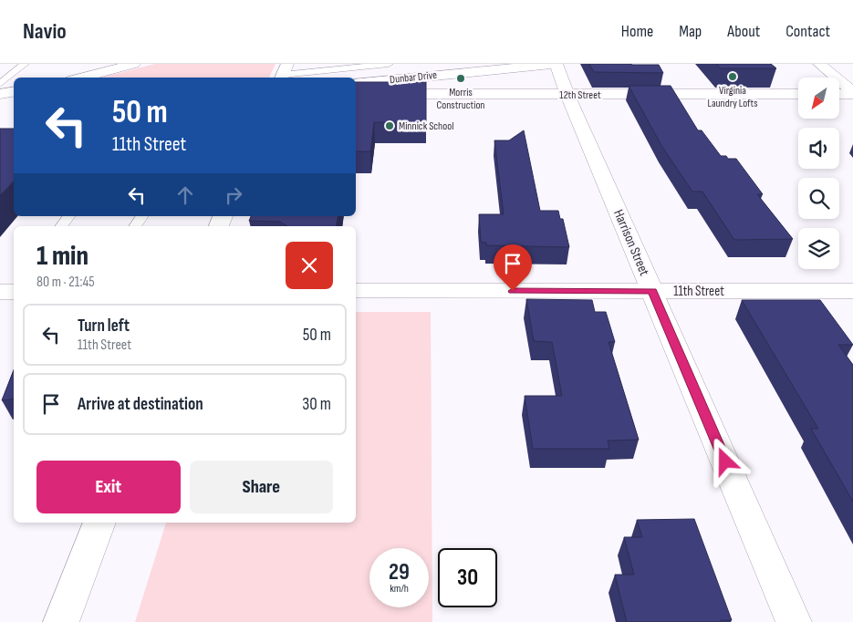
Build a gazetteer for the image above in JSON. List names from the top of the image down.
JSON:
{
  "streets": {
    "street": [
      "Dunbar Drive",
      "12th Street",
      "Harrison Street",
      "11th Street"
    ]
  },
  "crossings": [
    ["Dunbar Drive", "Harrison Street"],
    ["12th Street", "Harrison Street"],
    ["Harrison Street", "11th Street"]
  ],
  "places": ["Virginia Laundry Lofts", "Morris Construction", "Minnick School"],
  "north": "bottom left",
  "page": {
    "header": "Navio",
    "nav": [
      "Home",
      "Map",
      "About",
      "Contact"
    ],
    "turn": ["50 m", "11th Street"],
    "heading": ["1 min", "80 m · 21:45"],
    "list": [
      {
        "name": "Turn left",
        "note": "11th Street",
        "value": "50 m"
      },
      {
        "name": "Arrive at destination",
        "value": "30 m"
      }
    ],
    "buttons": ["Exit", "Share"],
    "speed": "29 km/h",
    "limit": "30"
  }
}
